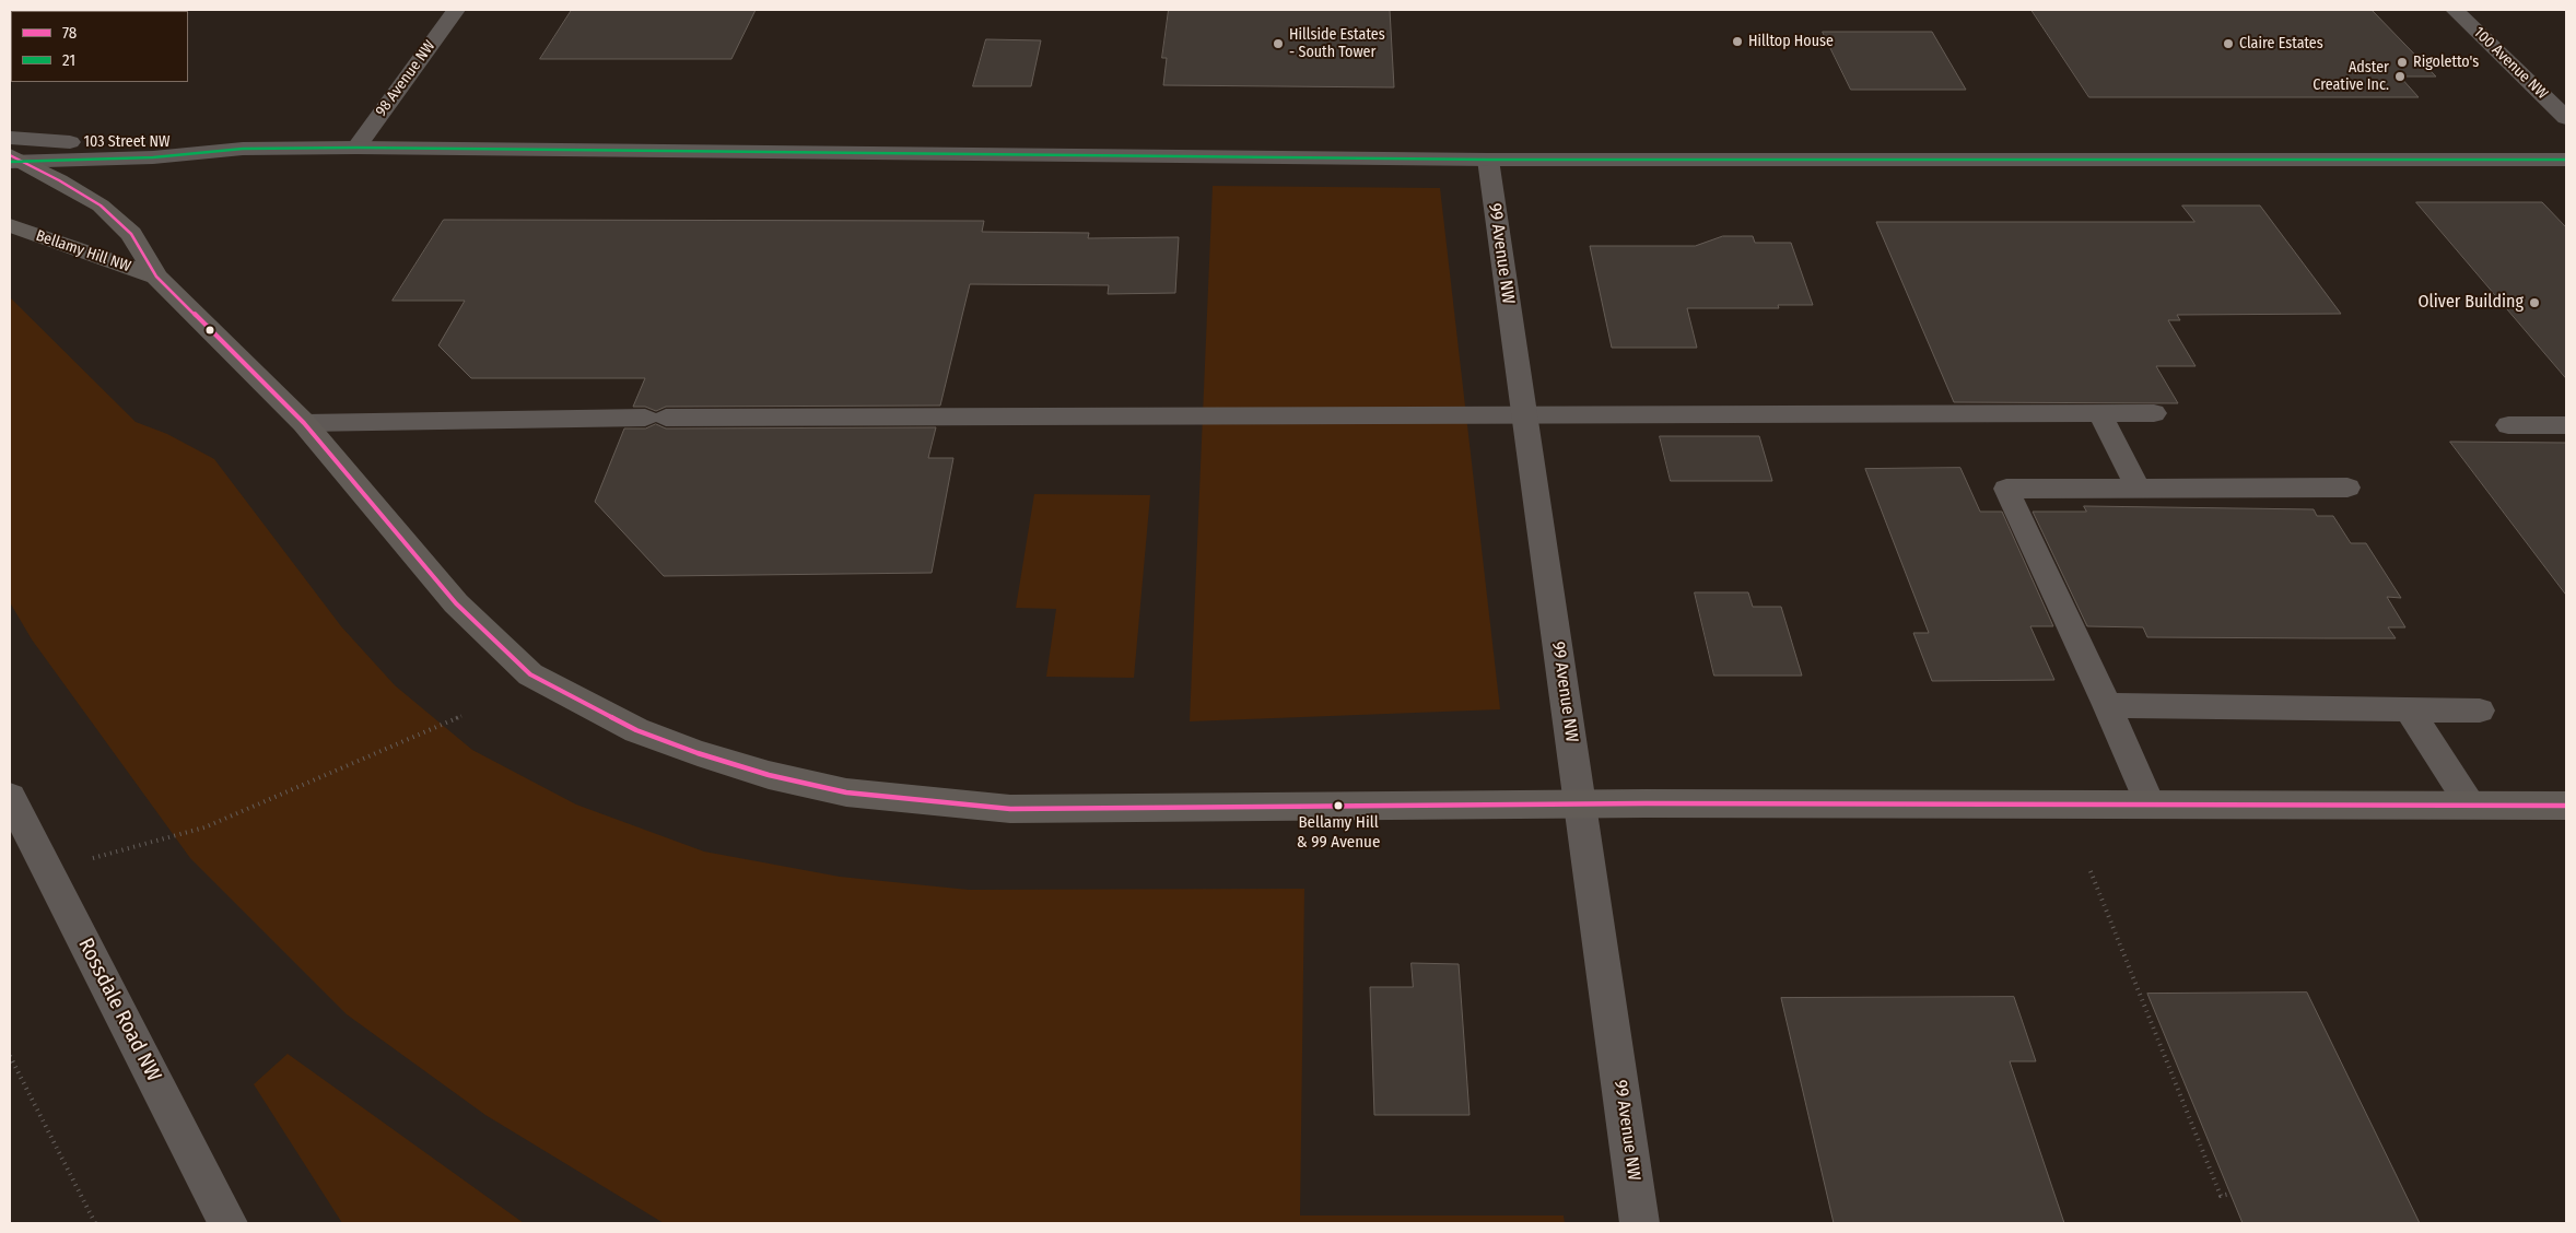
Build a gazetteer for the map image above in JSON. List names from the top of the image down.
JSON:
{
  "streets": {
    "main road": ["Bellamy Hill NW"],
    "street": [
      "100 Avenue NW",
      "98 Avenue NW",
      "103 Street NW",
      "99 Avenue NW",
      "Rossdale Road NW"
    ]
  },
  "crossings": [
    ["98 Avenue NW", "103 Street NW"],
    ["103 Street NW", "Bellamy Hill NW"],
    ["103 Street NW", "99 Avenue NW"],
    ["Bellamy Hill NW", "99 Avenue NW"]
  ],
  "places": [
    "Hilltop House",
    "Hillside Estates - South Tower",
    "Claire Estates",
    "Rigoletto's",
    "Adster Creative Inc.",
    "Oliver Building",
    "Bellamy Hill & 99 Avenue"
  ],
  "lines": ["transit line 21", "transit line 78"],
  "legend": ["78", "21"]
}
